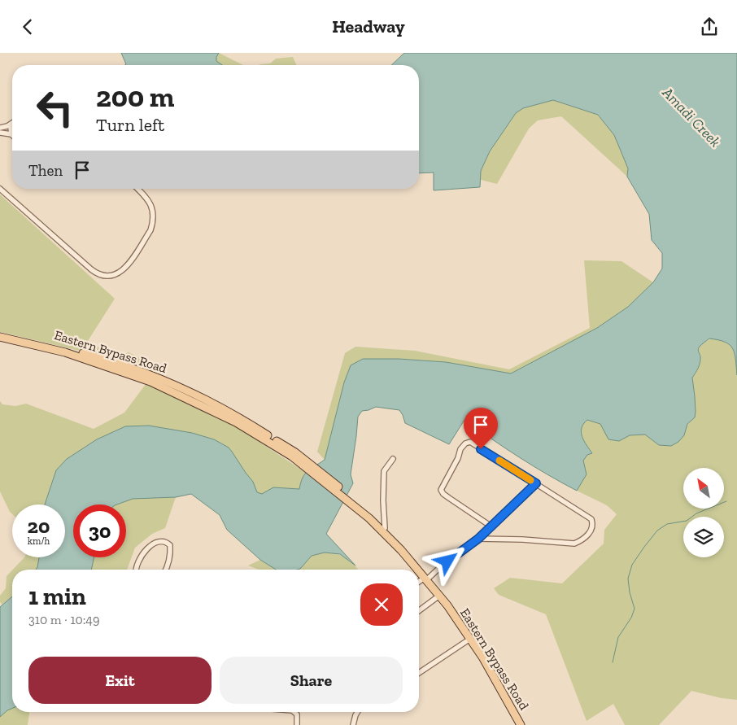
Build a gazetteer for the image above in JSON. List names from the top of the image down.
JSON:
{
  "streets": {
    "main road": ["Eastern Bypass Road"]
  },
  "water": ["Amadi Creek"],
  "north": "top left",
  "page": {
    "header": "Headway",
    "turn": ["200 m", "Turn left"],
    "then": "Then",
    "speed": "20 km/h",
    "limit": "30",
    "heading": ["1 min", "310 m · 10:49"],
    "buttons": ["Exit", "Share"]
  }
}
